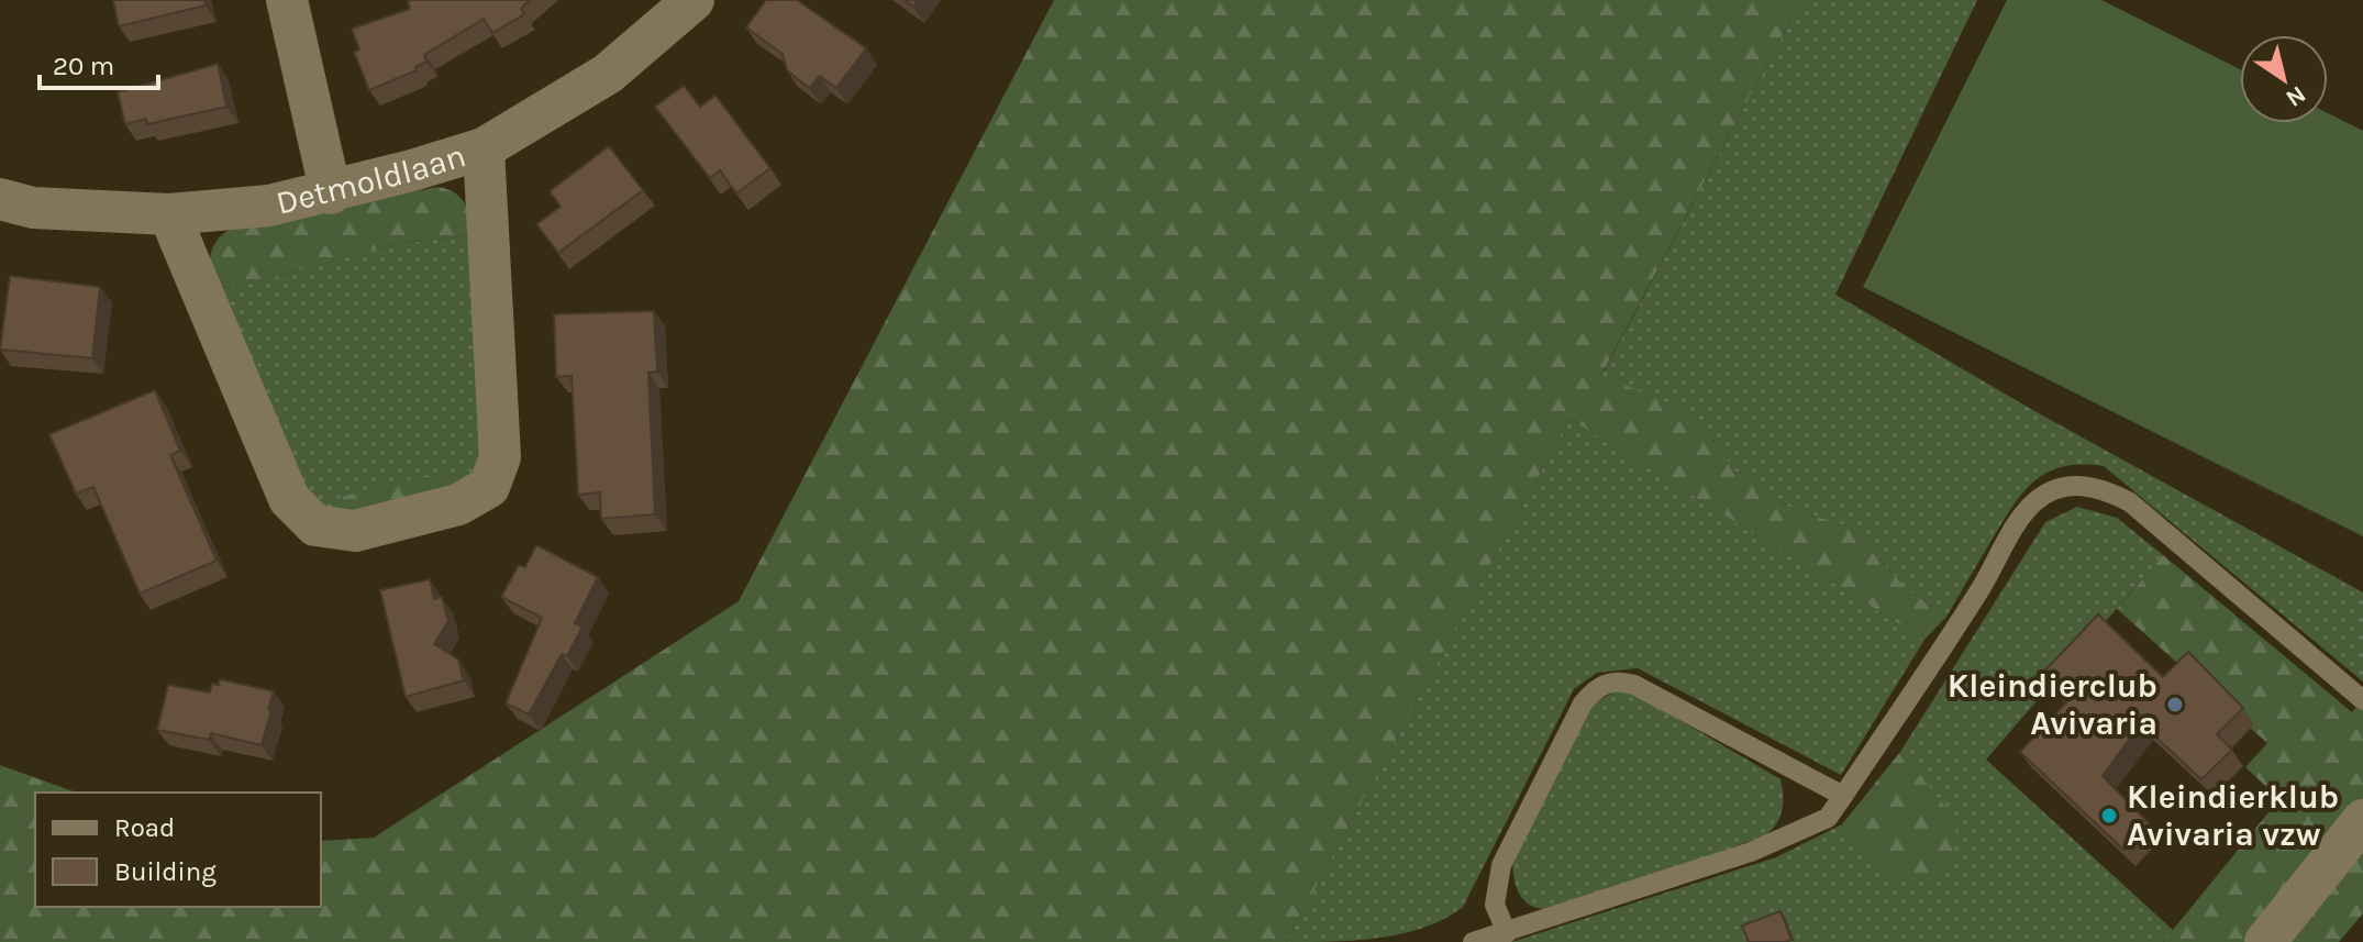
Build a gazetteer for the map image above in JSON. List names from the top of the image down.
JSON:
{
  "streets": {
    "street": ["Detmoldlaan"]
  },
  "places": ["Kleindierclub Avivaria", "Kleindierklub Avivaria vzw"],
  "legend": ["Road", "Building"],
  "scale_bar": "20 m",
  "north": "bottom right"
}
